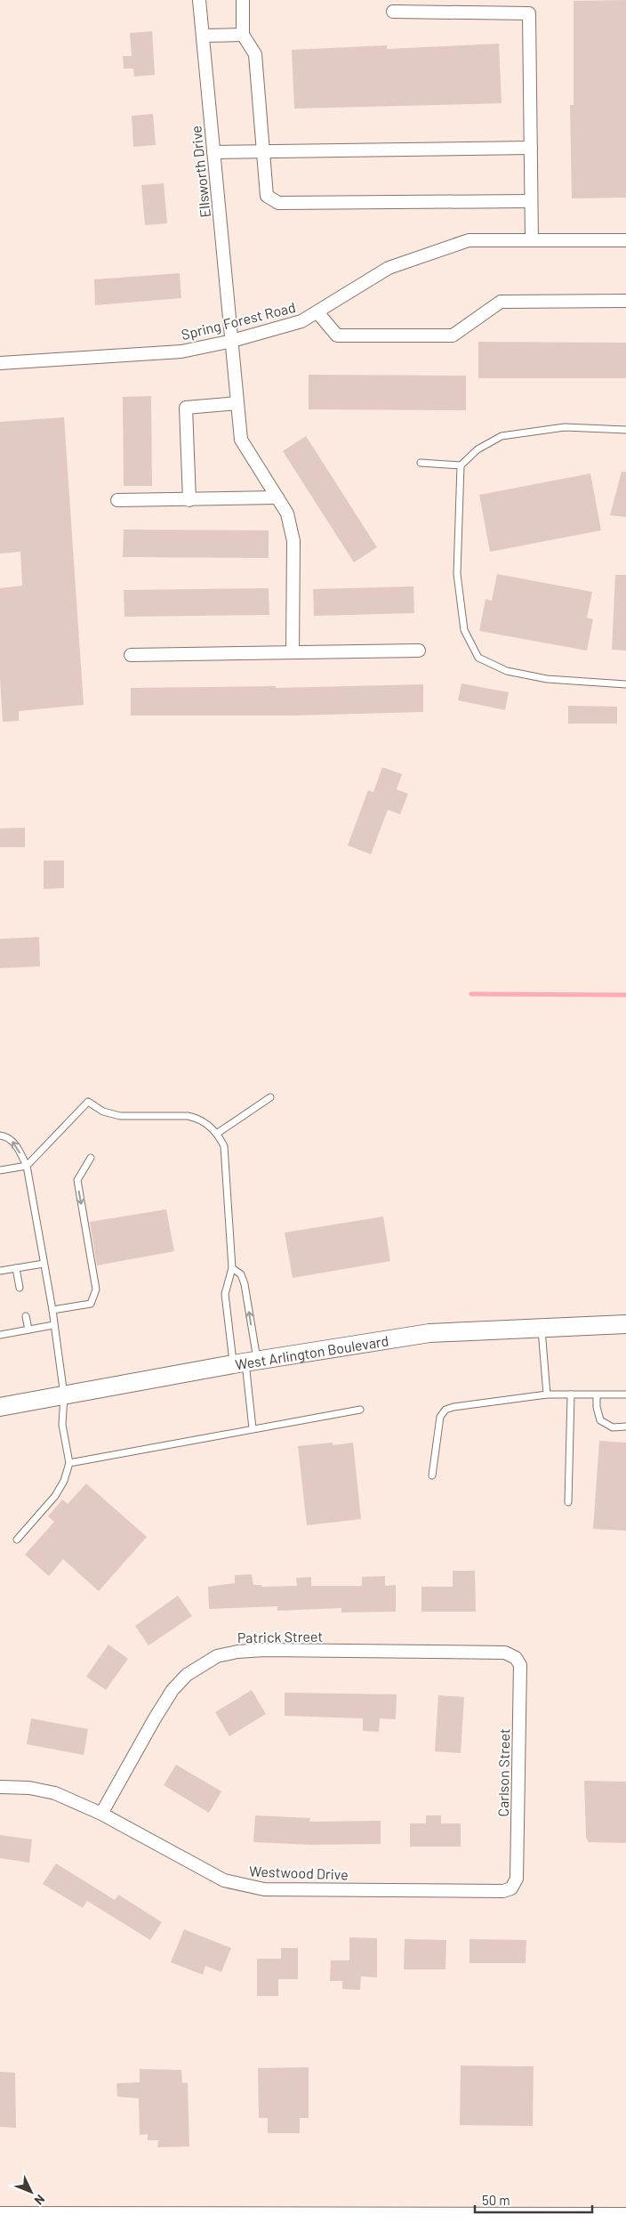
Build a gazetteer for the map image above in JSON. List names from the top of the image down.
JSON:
{
  "streets": {
    "main road": ["West Arlington Boulevard"],
    "street": [
      "Ellsworth Drive",
      "Spring Forest Road",
      "Patrick Street",
      "Carlson Street",
      "Westwood Drive"
    ]
  },
  "crossings": [
    ["Ellsworth Drive", "Spring Forest Road"],
    ["Patrick Street", "Carlson Street"],
    ["Patrick Street", "Westwood Drive"],
    ["Carlson Street", "Westwood Drive"]
  ],
  "scale_bar": "50 m",
  "north": "bottom right"
}
